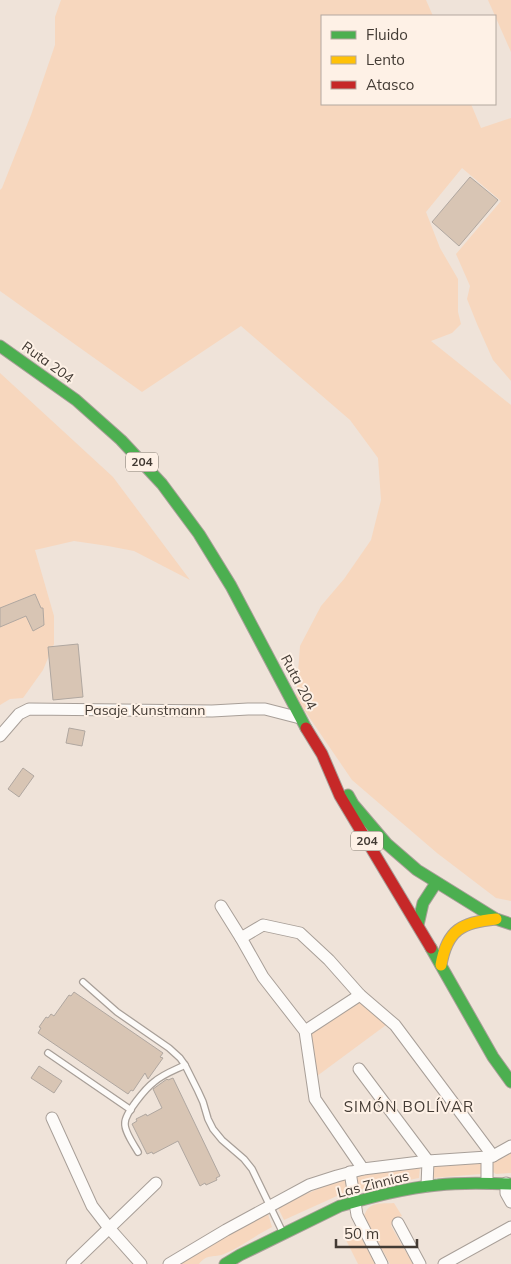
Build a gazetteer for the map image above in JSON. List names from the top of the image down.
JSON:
{
  "streets": {
    "main road": ["Ruta 204", "204", "Las Zinnias"],
    "street": ["Pasaje Kunstmann"]
  },
  "crossings": [
    ["Ruta 204", "Pasaje Kunstmann"]
  ],
  "districts": ["SIMÓN BOLÍVAR"],
  "legend": ["Fluido", "Lento", "Atasco"],
  "scale_bar": "50 m"
}
